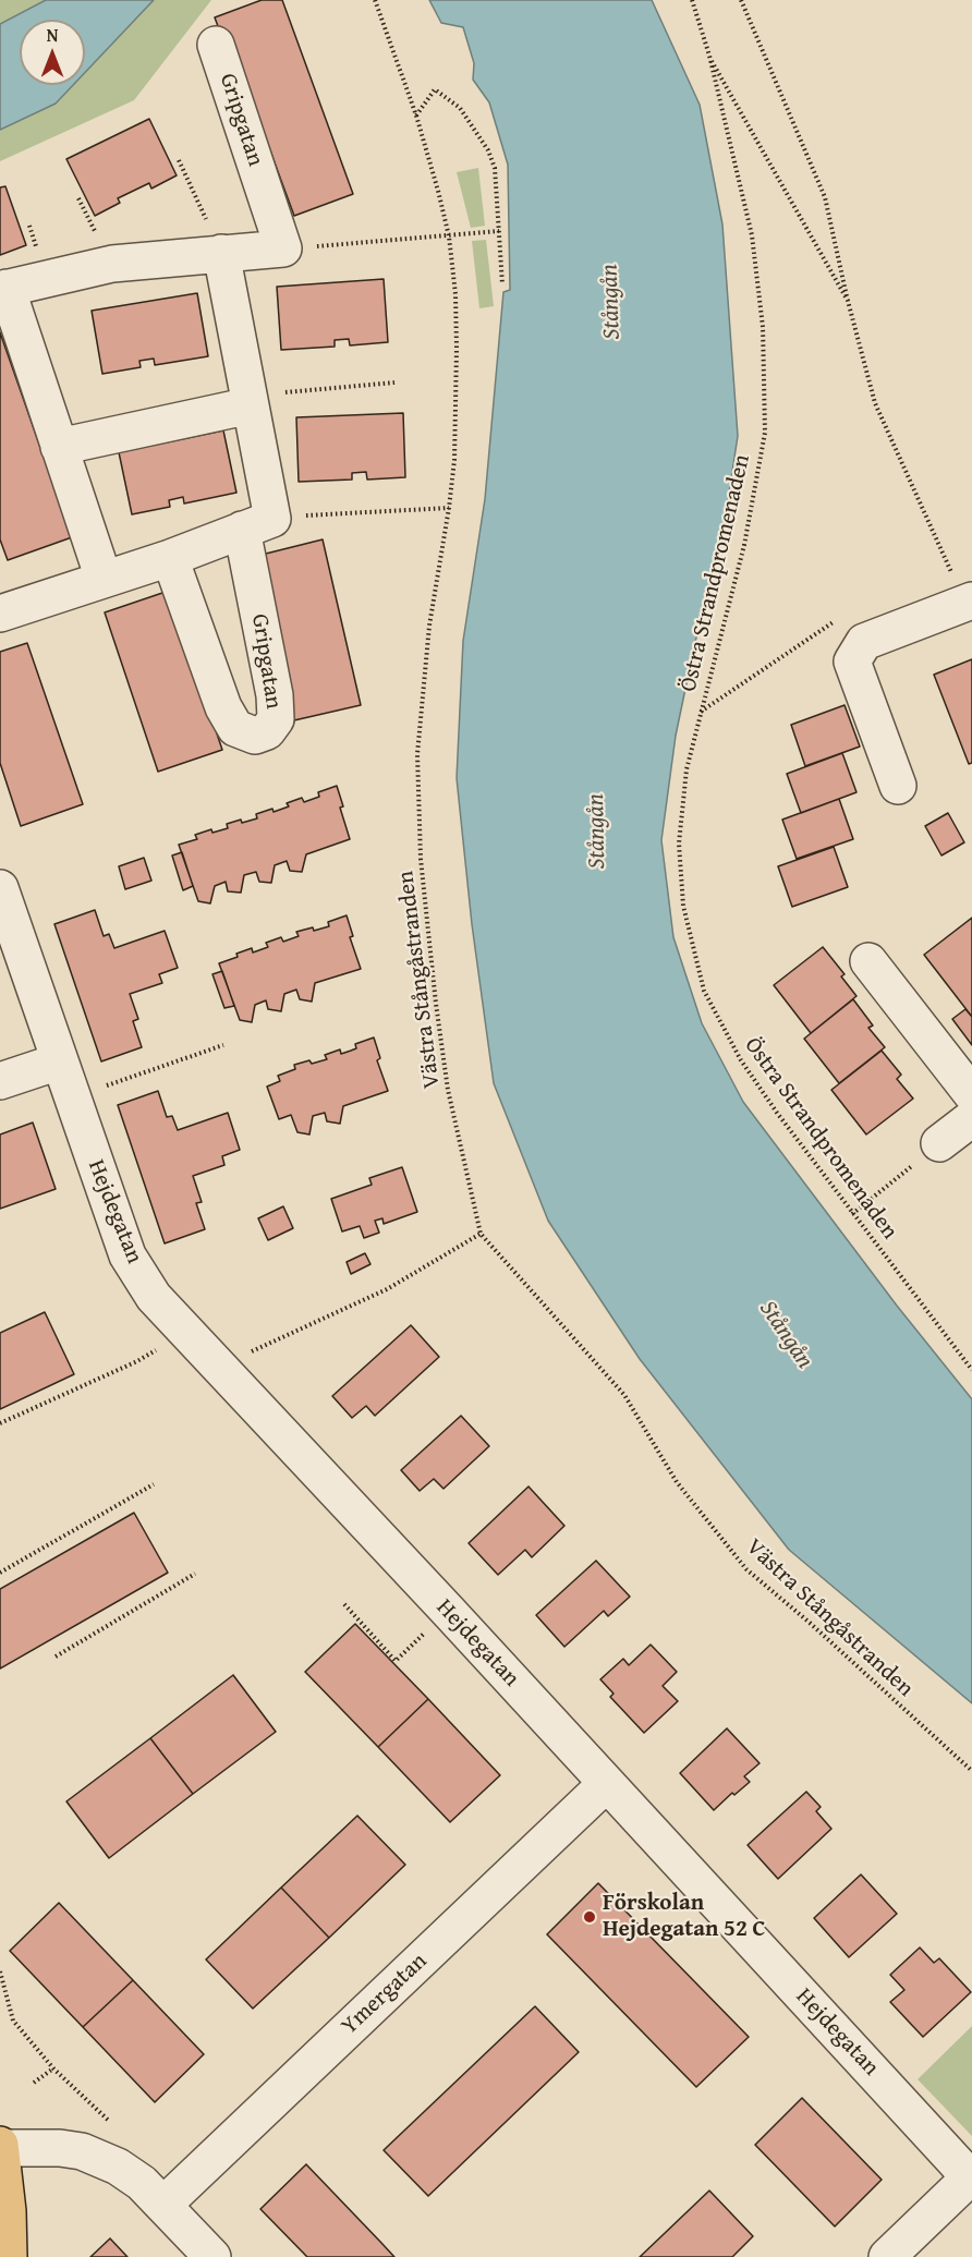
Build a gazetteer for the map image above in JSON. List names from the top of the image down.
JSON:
{
  "streets": {
    "street": ["Gripgatan", "Hejdegatan", "Ymergatan"],
    "path": ["Östra Strandpromenaden", "Västra Stångåstranden"]
  },
  "crossings": [
    ["Hejdegatan", "Ymergatan"]
  ],
  "water": ["Stångån"],
  "places": ["Förskolan Hejdegatan 52 C"],
  "north": "top"
}
